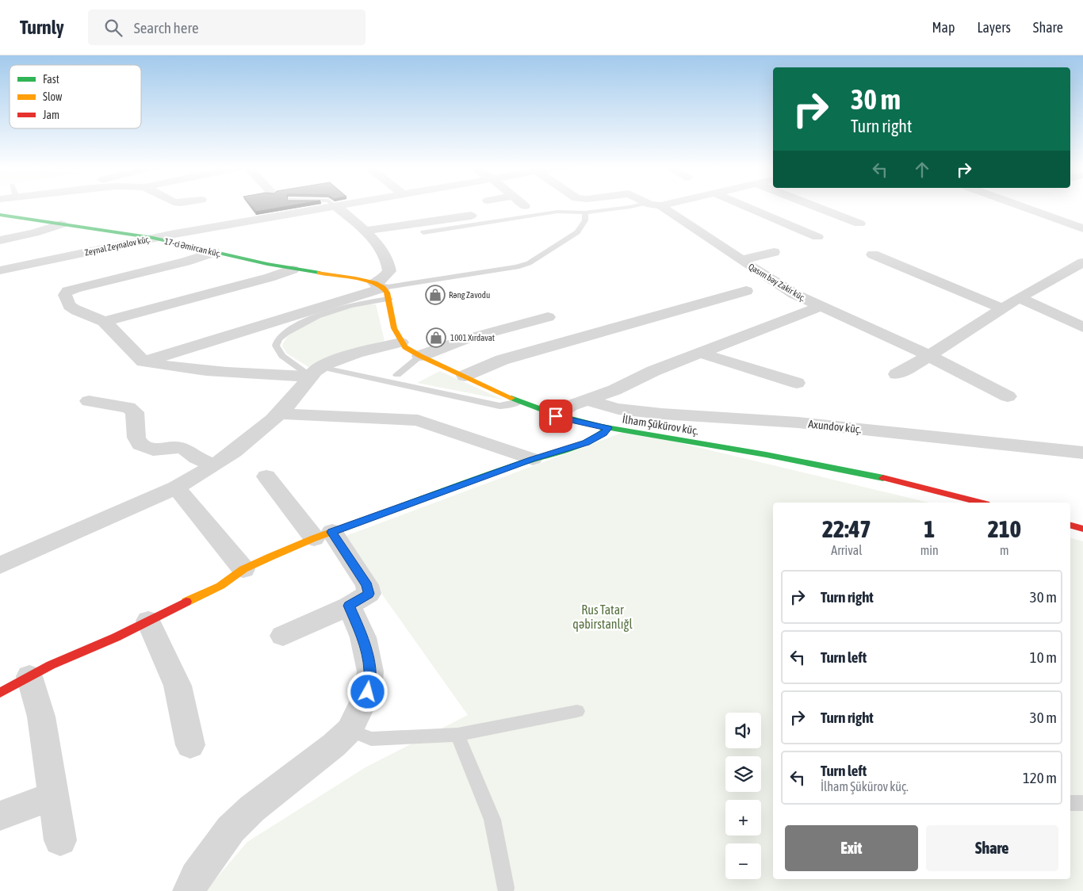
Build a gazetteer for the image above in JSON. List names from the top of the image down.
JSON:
{
  "streets": {
    "street": [
      "Zeynal Zeynalov küç.",
      "17-ci Əmircan küç.",
      "Qasım bəy Zakir küç.",
      "İlham Şükürov küç.",
      "Axundov küç."
    ]
  },
  "crossings": [
    ["Zeynal Zeynalov küç.", "17-ci Əmircan küç."],
    ["17-ci Əmircan küç.", "İlham Şükürov küç."]
  ],
  "parks": ["Rus Tatar qəbirstanlığl"],
  "places": {
    "shop": ["Rəng Zavodu", "1001 Xırdavat"]
  },
  "legend": ["Fast", "Slow", "Jam"],
  "page": {
    "header": "Turnly",
    "search": "Search here",
    "nav": ["Map", "Layers", "Share"],
    "turn": ["30 m", "Turn right"],
    "eta": [
      "22:47",
      "Arrival",
      "1",
      "min",
      "210",
      "m"
    ],
    "list": [
      {
        "name": "Turn right",
        "value": "30 m"
      },
      {
        "name": "Turn left",
        "value": "10 m"
      },
      {
        "name": "Turn right",
        "value": "30 m"
      },
      {
        "name": "Turn left",
        "note": "İlham Şükürov küç.",
        "value": "120 m"
      }
    ],
    "map_buttons": ["+", "−"],
    "buttons": ["Exit", "Share"]
  }
}
